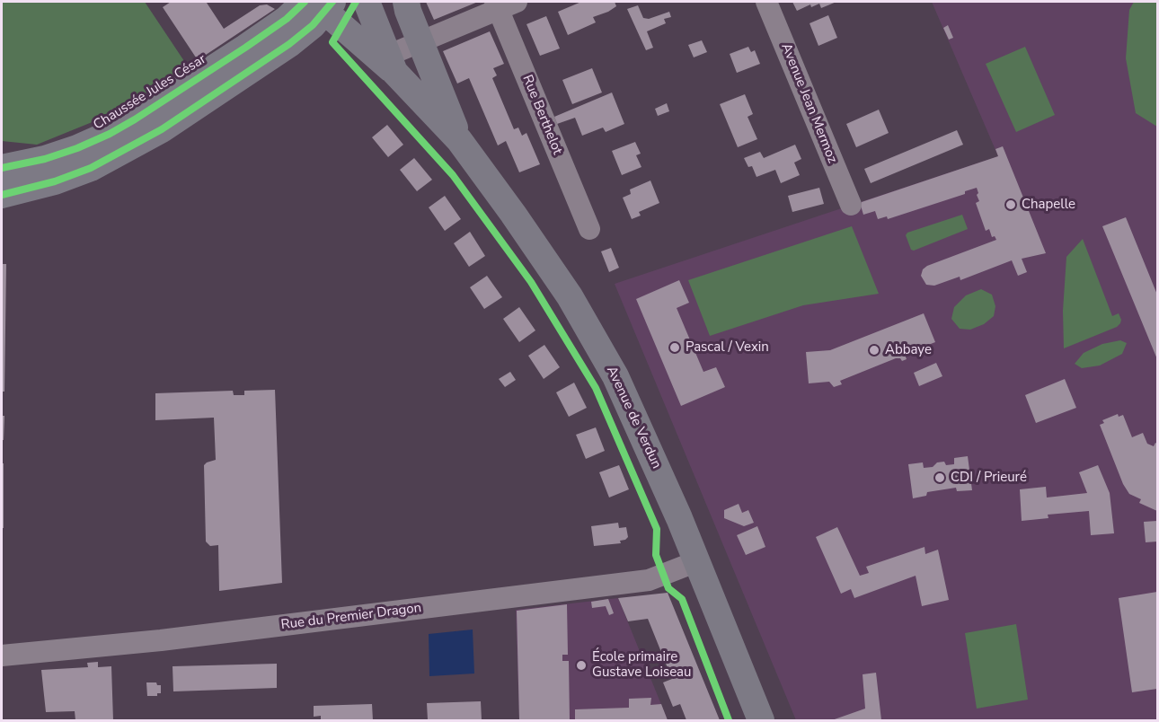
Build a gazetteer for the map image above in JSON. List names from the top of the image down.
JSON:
{
  "streets": {
    "main road": ["Chaussée Jules César", "Avenue de Verdun"],
    "street": ["Avenue Jean Mermoz", "Rue Berthelot", "Rue du Premier Dragon"]
  },
  "crossings": [
    ["Avenue de Verdun", "Rue du Premier Dragon"]
  ],
  "places": [
    "Chapelle",
    "Pascal / Vexin",
    "Abbaye",
    "CDI / Prieuré",
    "École primaire Gustave Loiseau"
  ]
}
